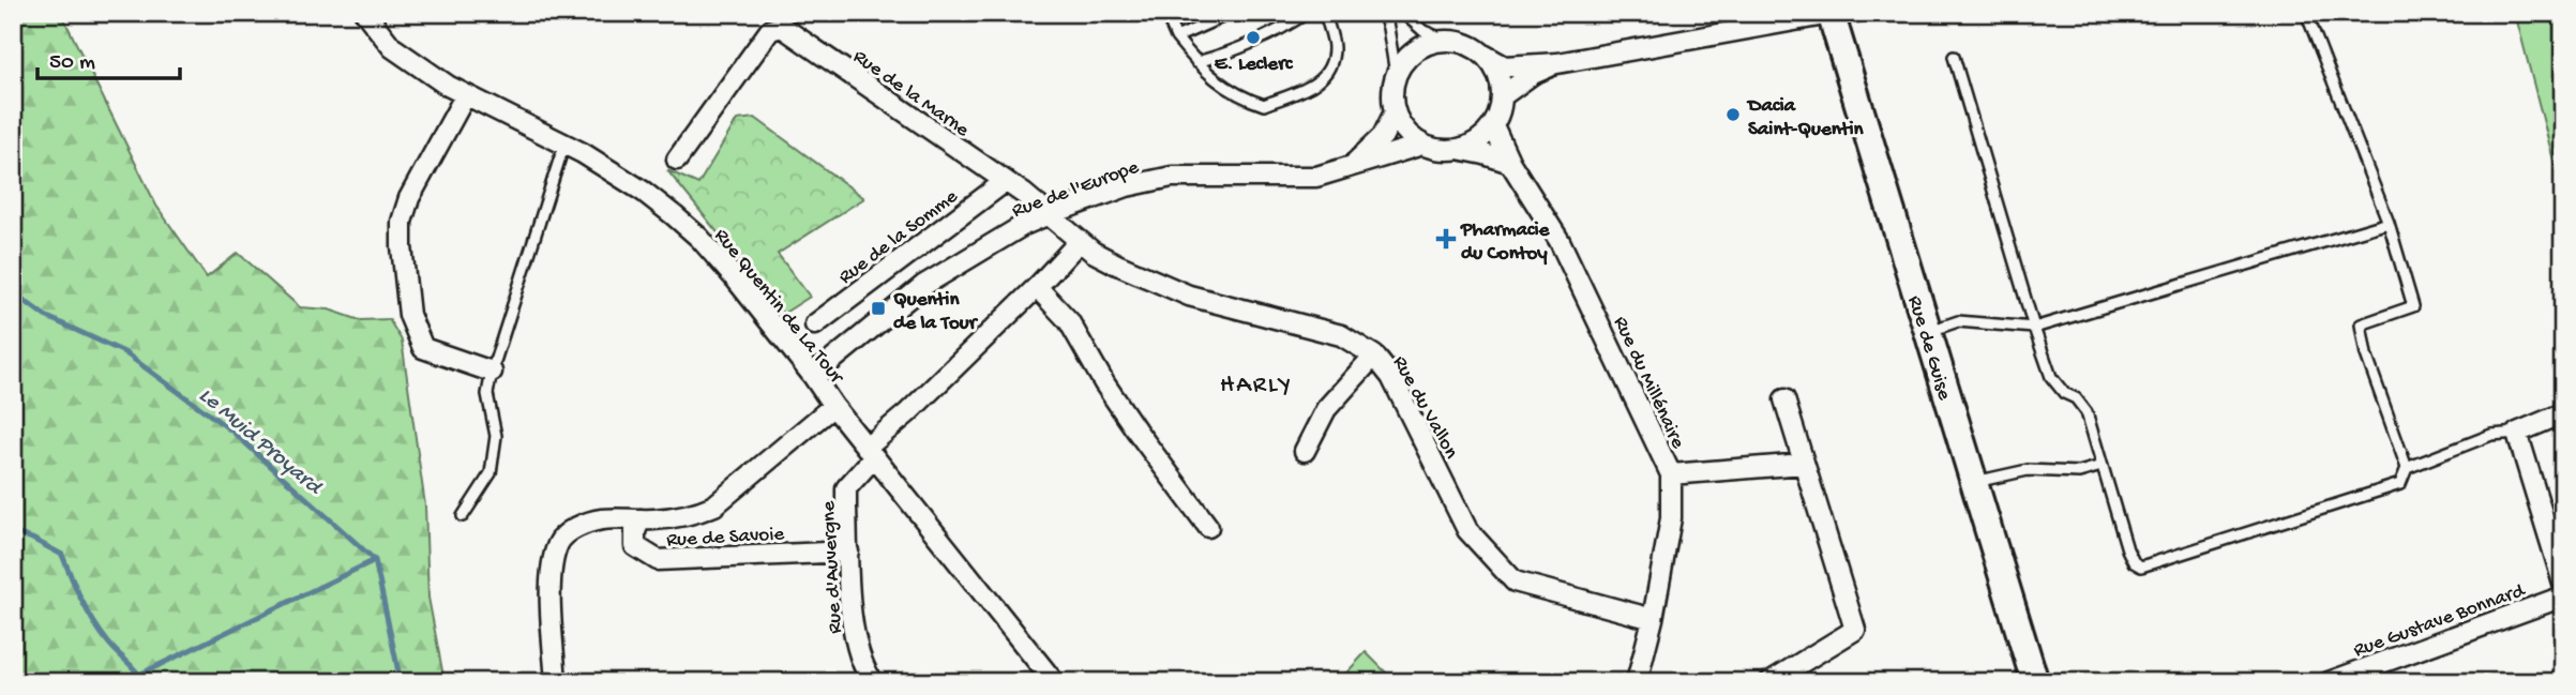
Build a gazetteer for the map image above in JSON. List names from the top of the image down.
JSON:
{
  "streets": {
    "main road": ["Rue de Guise"],
    "street": [
      "Rue de la Marne",
      "Rue de l'Europe",
      "Rue de la Somme",
      "Rue Quentin de La Tour",
      "Rue du Millénaire",
      "Rue du Vallon",
      "Rue de Savoie",
      "Rue d'Auvergne",
      "Rue Gustave Bonnard"
    ]
  },
  "crossings": [
    ["Rue de la Marne", "Rue de l'Europe"],
    ["Rue de la Marne", "Rue de la Somme"],
    ["Rue de la Marne", "Rue du Vallon"],
    ["Rue de l'Europe", "Rue Quentin de La Tour"],
    ["Rue de l'Europe", "Rue du Millénaire"],
    ["Rue de l'Europe", "Rue du Vallon"],
    ["Rue Quentin de La Tour", "Rue d'Auvergne"],
    ["Rue du Millénaire", "Rue du Vallon"],
    ["Rue du Vallon", "Rue d'Auvergne"],
    ["Rue de Savoie", "Rue d'Auvergne"]
  ],
  "districts": ["HARLY"],
  "water": ["Le Muid Proyard"],
  "places": {
    "other": ["E. Leclerc", "Dacia Saint-Quentin"],
    "health": ["Pharmacie du Contoy"],
    "transit": ["Quentin de la Tour"]
  },
  "scale_bar": "50 m"
}
